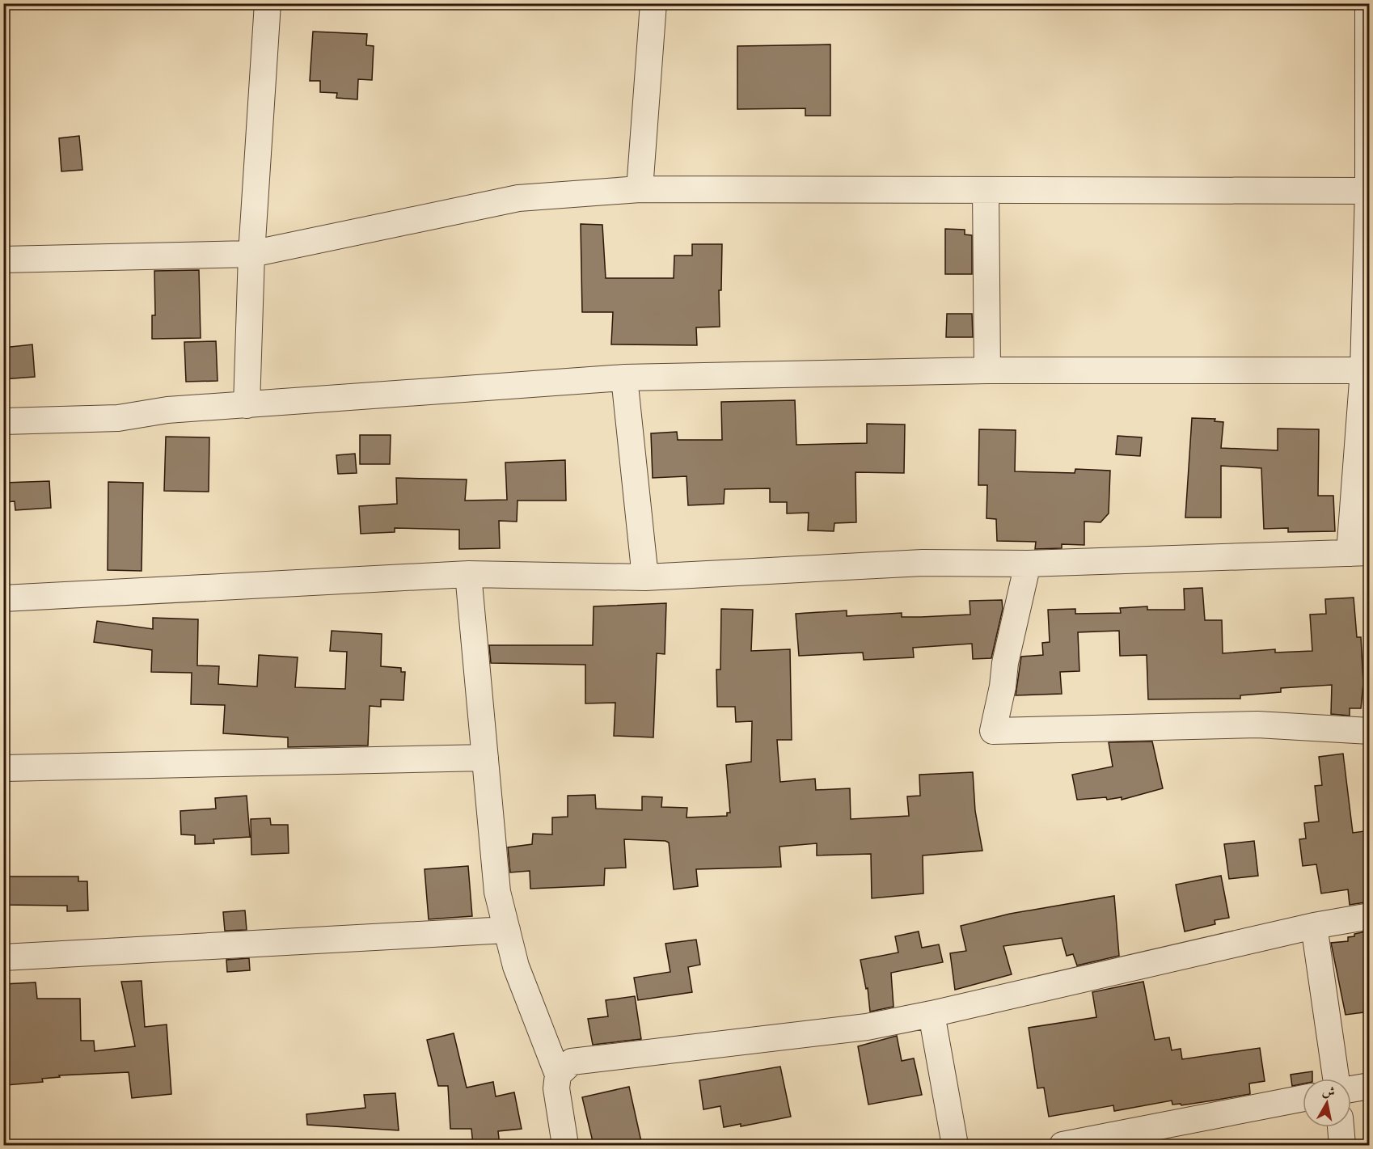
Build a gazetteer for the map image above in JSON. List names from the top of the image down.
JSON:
{
  "north": "top"
}
